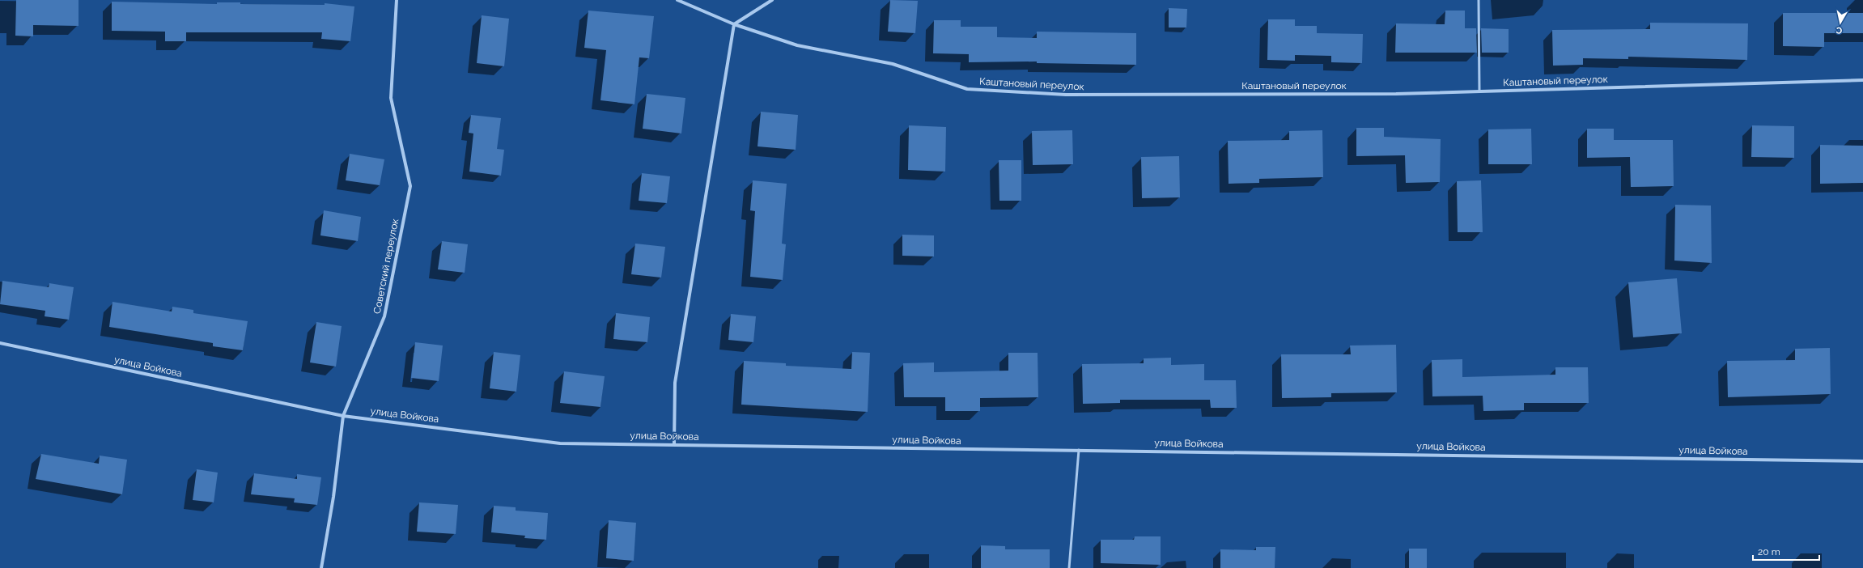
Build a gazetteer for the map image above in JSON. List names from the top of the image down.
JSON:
{
  "streets": {
    "street": ["Каштановый переулок", "Советский переулок", "улица Войкова"]
  },
  "crossings": [
    ["Советский переулок", "улица Войкова"]
  ],
  "scale_bar": "20 m",
  "north": "bottom"
}
